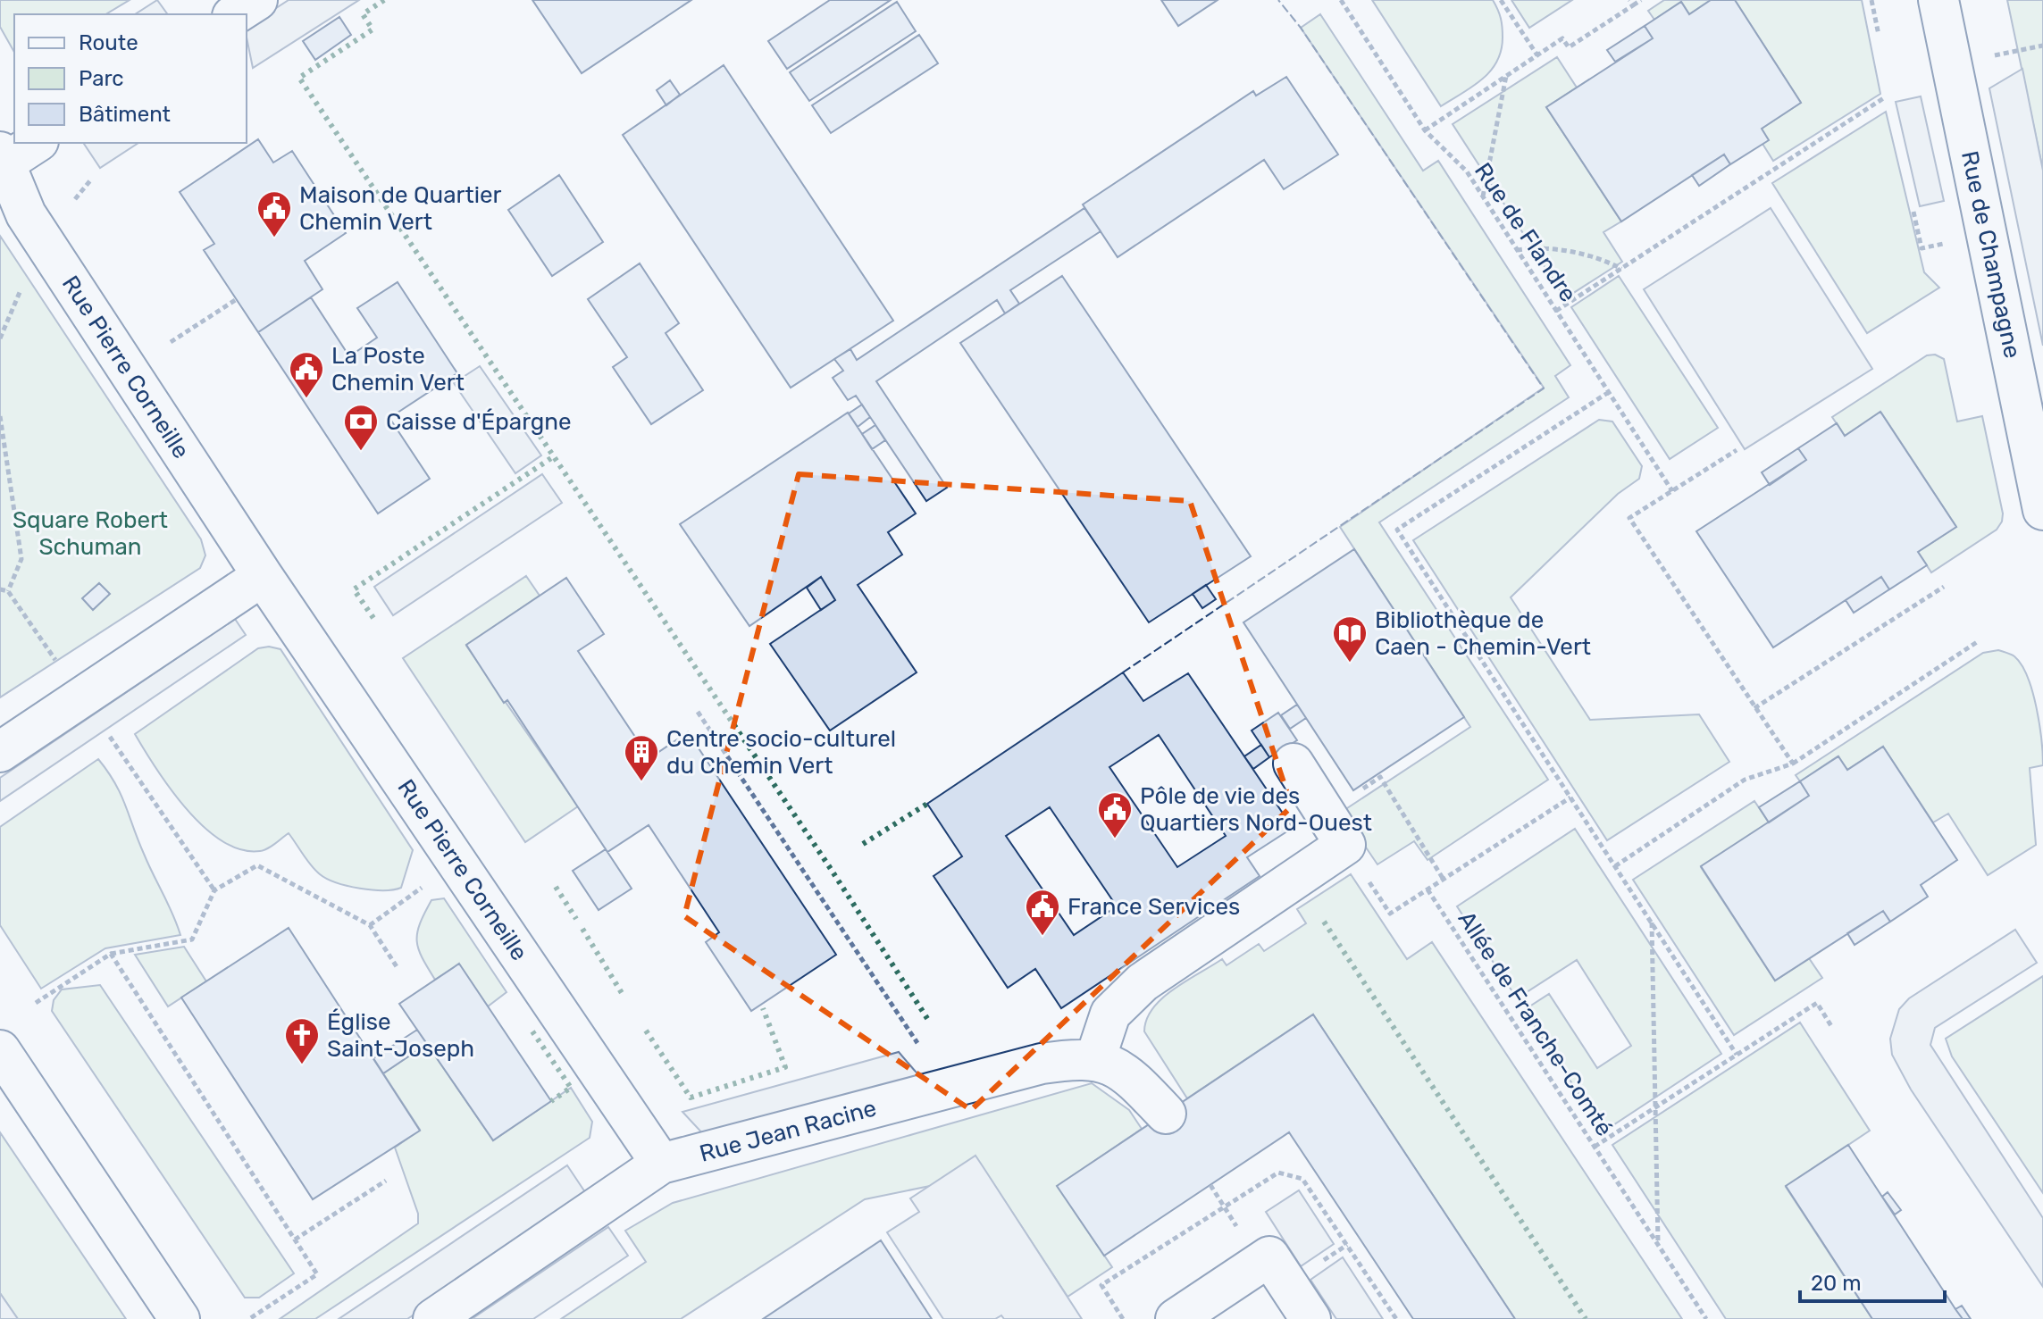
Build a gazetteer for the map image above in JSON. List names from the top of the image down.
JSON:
{
  "streets": {
    "street": ["Rue de Champagne", "Rue Pierre Corneille", "Rue Jean Racine"],
    "path": ["Rue de Flandre", "Allée de Franche-Comté"]
  },
  "crossings": [
    ["Rue Pierre Corneille", "Rue Jean Racine"]
  ],
  "parks": ["Square Robert Schuman"],
  "places": {
    "public building": [
      "Maison de Quartier Chemin Vert",
      "La Poste Chemin Vert",
      "Pôle de vie des Quartiers Nord-Ouest",
      "France Services"
    ],
    "bank": ["Caisse d'Épargne"],
    "library": ["Bibliothèque de Caen - Chemin-Vert"],
    "building": ["Centre socio-culturel du Chemin Vert"],
    "church": ["Église Saint-Joseph"]
  },
  "legend": ["Route", "Parc", "Bâtiment"],
  "scale_bar": "20 m"
}
